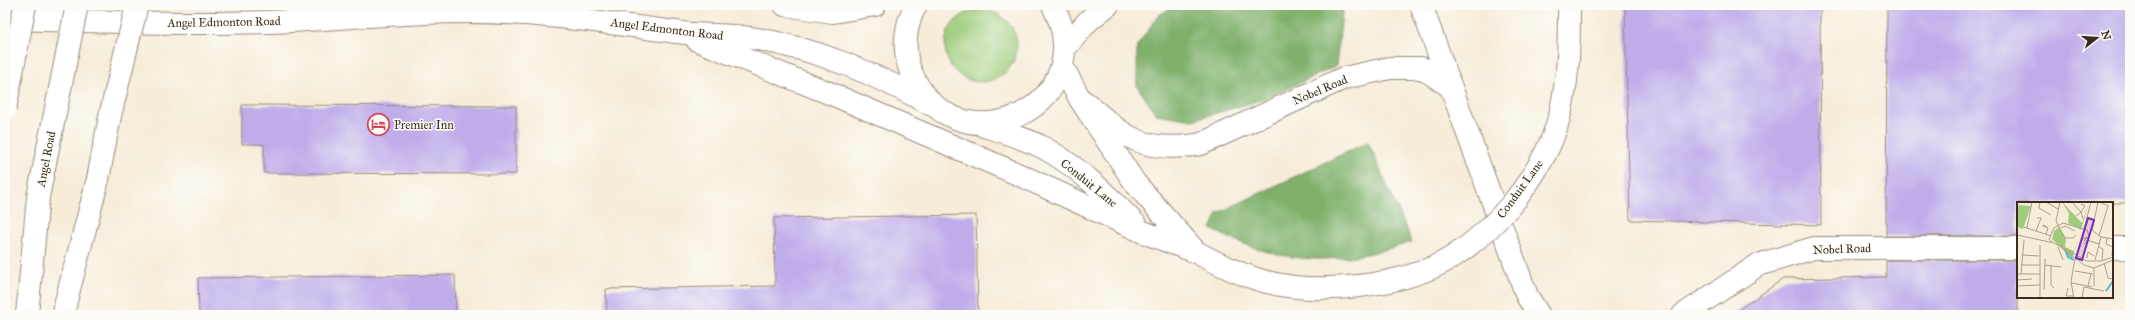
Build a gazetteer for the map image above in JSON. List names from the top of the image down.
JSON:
{
  "streets": {
    "main road": [
      "Angel Edmonton Road",
      "Nobel Road",
      "Angel Road",
      "Conduit Lane"
    ]
  },
  "crossings": [
    ["Angel Edmonton Road", "Conduit Lane"],
    ["Nobel Road", "Conduit Lane"]
  ],
  "places": {
    "hotel": ["Premier Inn"]
  },
  "north": "right"
}
